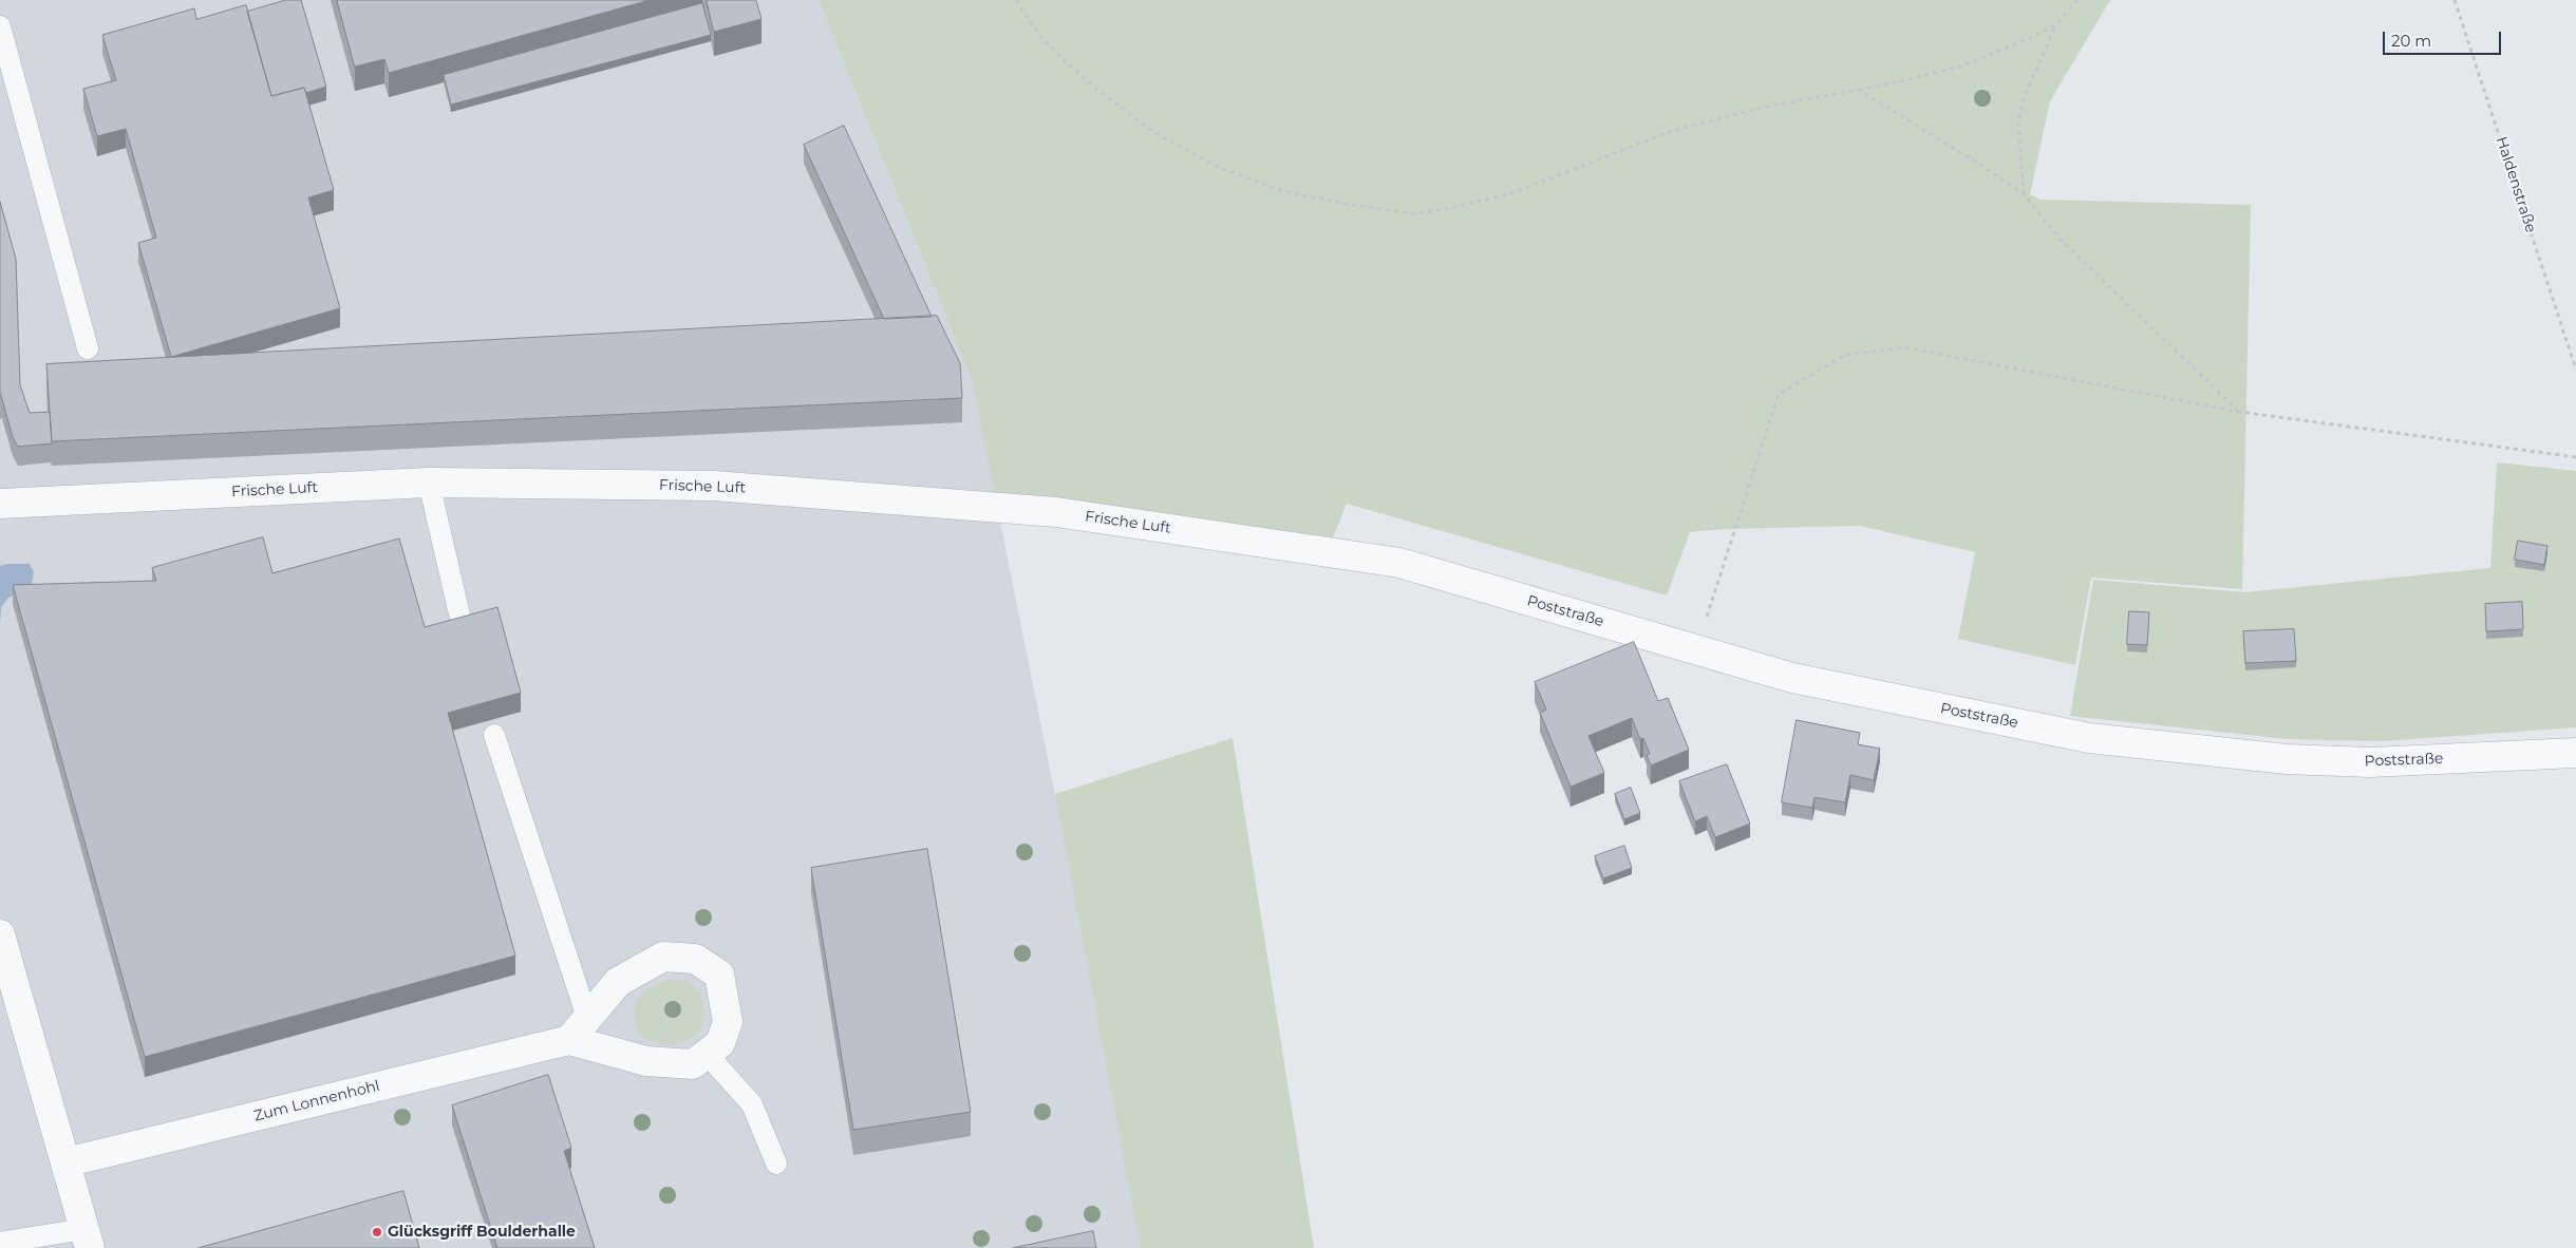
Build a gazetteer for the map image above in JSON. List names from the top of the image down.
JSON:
{
  "streets": {
    "street": ["Frische Luft", "Poststraße", "Zum Lonnenhohl"],
    "path": ["Haldenstraße"]
  },
  "crossings": [
    ["Frische Luft", "Poststraße"]
  ],
  "places": ["Glücksgriff Boulderhalle"],
  "scale_bar": "20 m"
}
